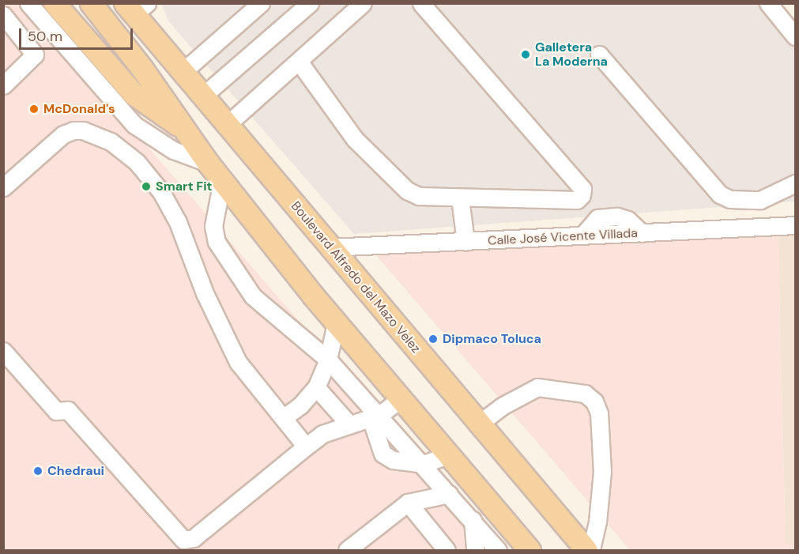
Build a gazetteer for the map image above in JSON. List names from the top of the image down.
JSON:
{
  "streets": {
    "main road": ["Boulevard Alfredo del Mazo Velez"],
    "street": ["Calle José Vicente Villada"]
  },
  "crossings": [
    ["Calle José Vicente Villada", "Boulevard Alfredo del Mazo Velez"]
  ],
  "places": [
    "Galletera La Moderna",
    "McDonald's",
    "Smart Fit",
    "Dipmaco Toluca",
    "Chedraui"
  ],
  "scale_bar": "50 m"
}
